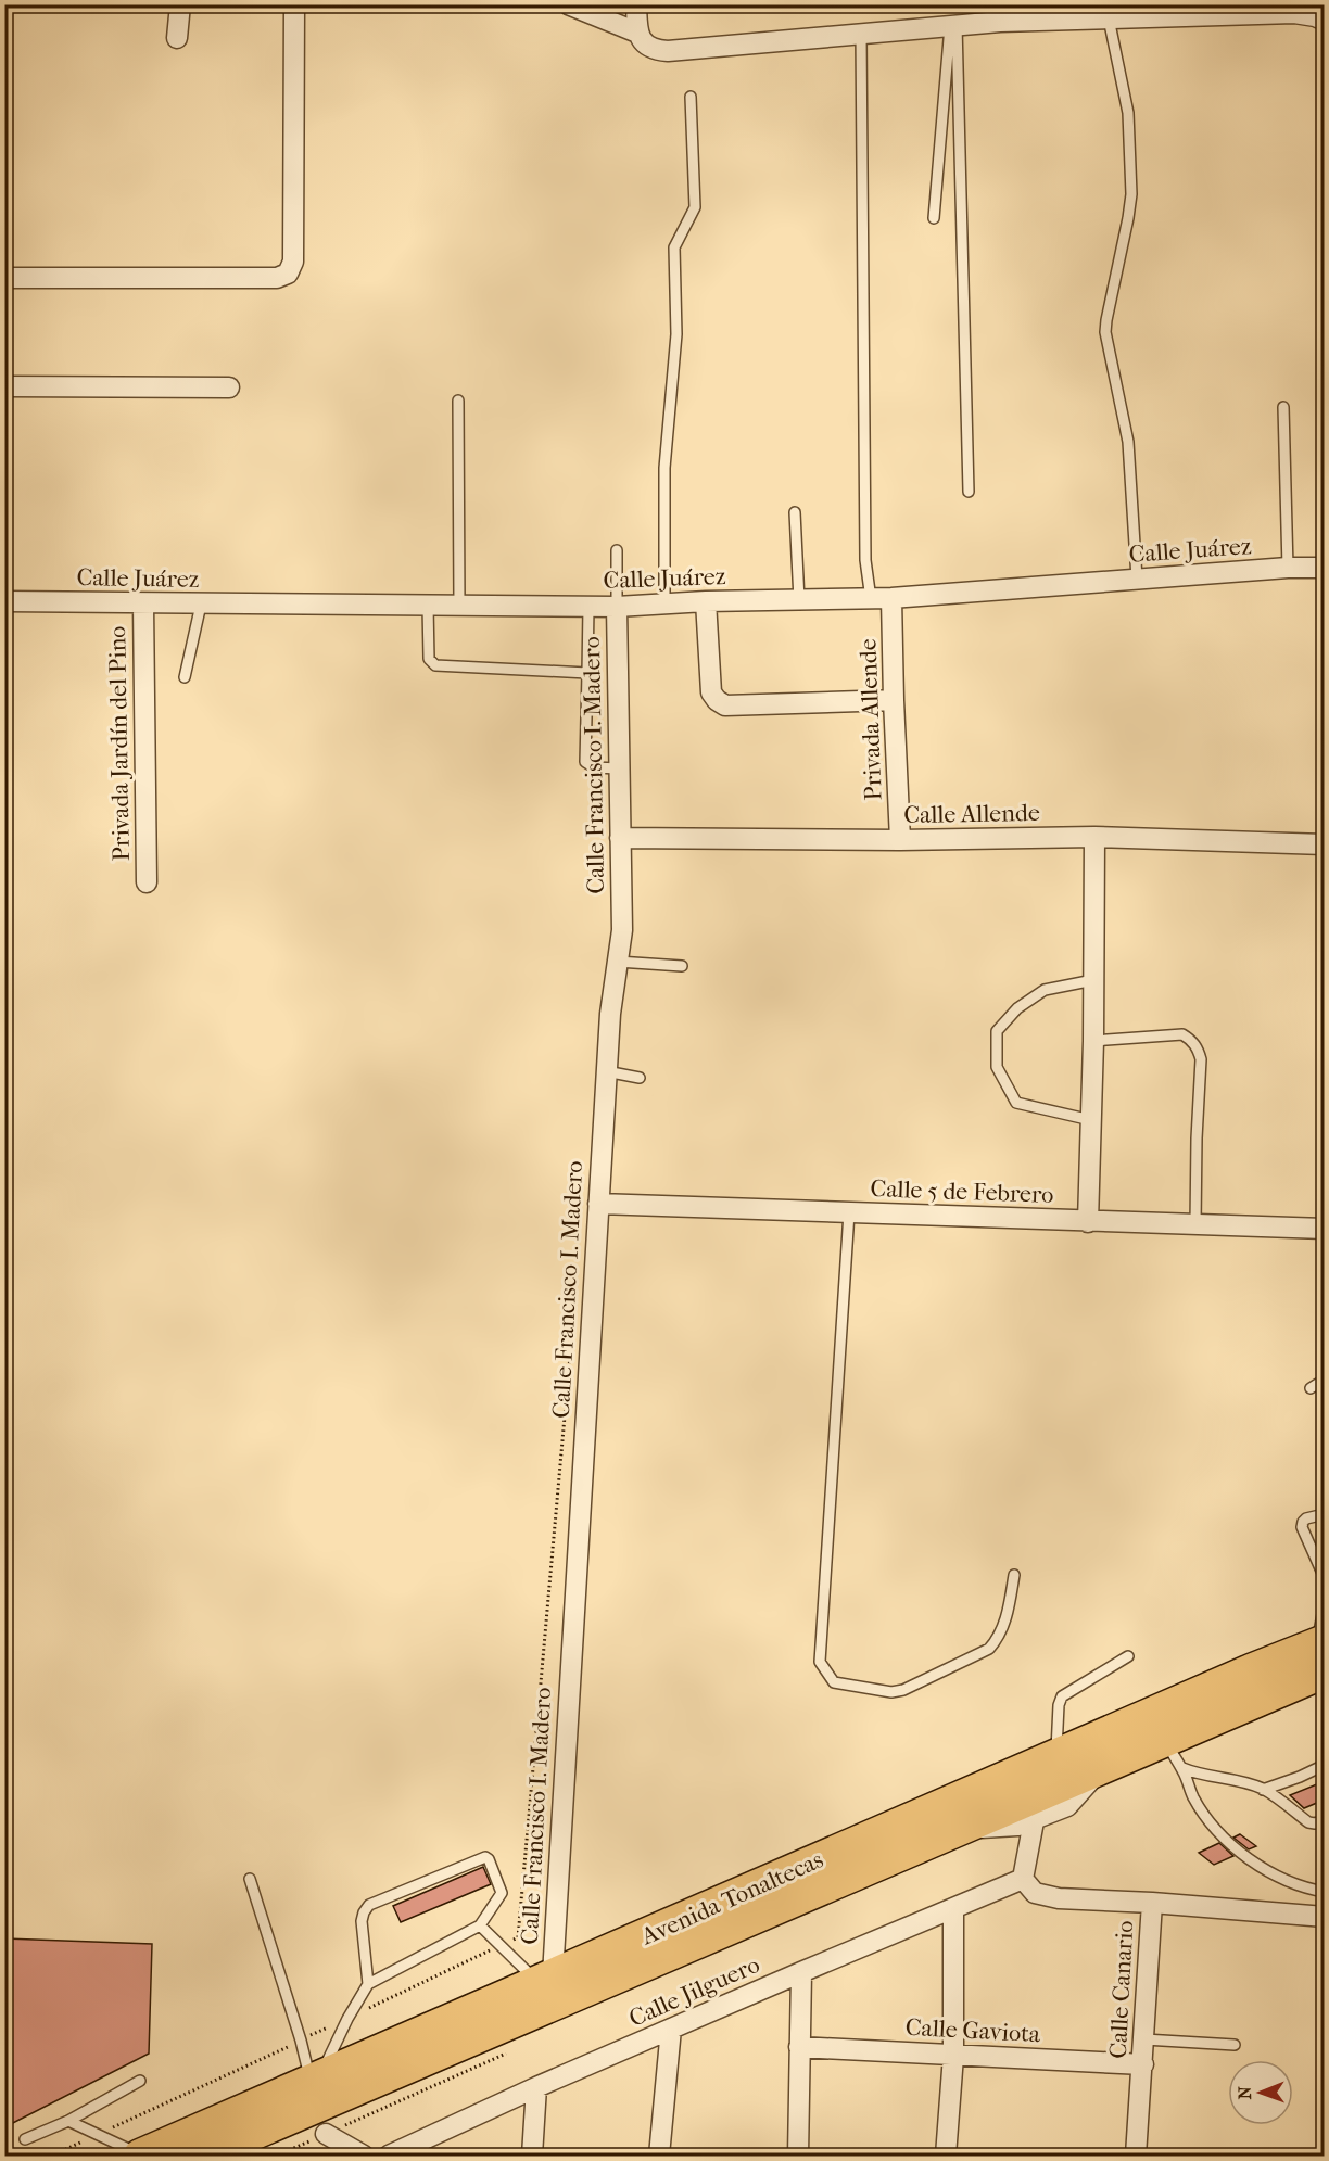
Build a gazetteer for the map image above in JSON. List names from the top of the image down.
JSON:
{
  "streets": {
    "main road": ["Avenida Tonaltecas"],
    "street": [
      "Calle Juárez",
      "Privada Allende",
      "Privada Jardín del Pino",
      "Calle Francisco I. Madero",
      "Calle Allende",
      "Calle 5 de Febrero",
      "Calle Canario",
      "Calle Jilguero",
      "Calle Gaviota"
    ]
  },
  "crossings": [
    ["Calle Juárez", "Privada Allende"],
    ["Calle Juárez", "Privada Jardín del Pino"],
    ["Calle Juárez", "Calle Francisco I. Madero"],
    ["Privada Allende", "Calle Allende"],
    ["Calle Francisco I. Madero", "Calle Allende"],
    ["Calle Francisco I. Madero", "Calle 5 de Febrero"],
    ["Calle Francisco I. Madero", "Avenida Tonaltecas"],
    ["Calle Canario", "Calle Jilguero"],
    ["Calle Canario", "Calle Gaviota"]
  ],
  "north": "left"
}
